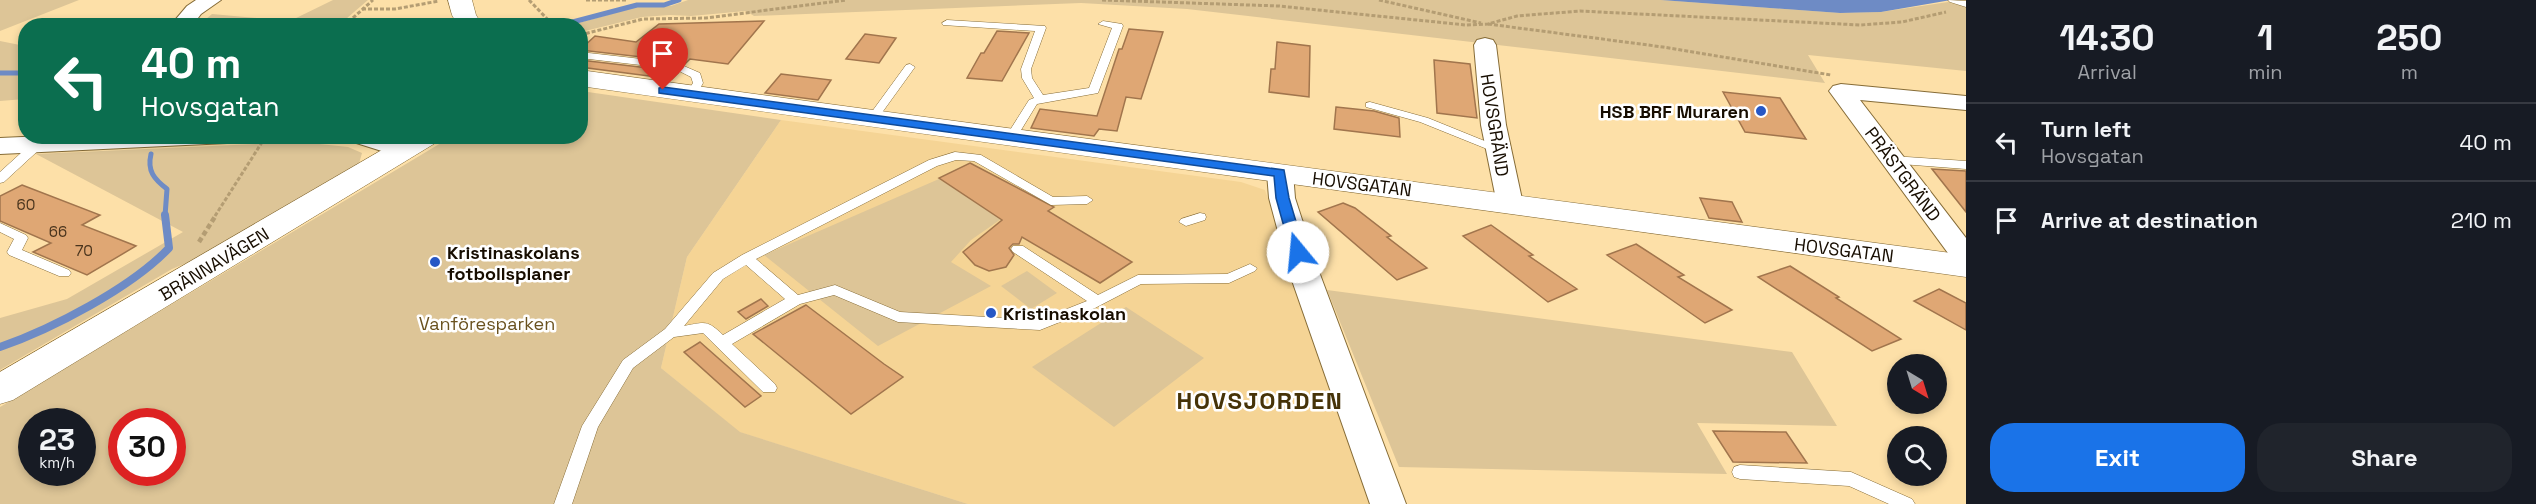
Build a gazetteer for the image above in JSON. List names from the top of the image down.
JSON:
{
  "streets": {
    "main road": ["HOVSGATAN", "BRÄNNAVÄGEN"],
    "street": ["HOVSGRÄND", "PRÄSTGRÄND"]
  },
  "crossings": [
    ["HOVSGRÄND", "HOVSGATAN"]
  ],
  "districts": ["HOVSJORDEN"],
  "parks": ["Vanföresparken"],
  "places": ["HSB BRF Muraren", "Kristinaskolans fotbollsplaner", "Kristinaskolan"],
  "house_numbers": ["60", "66", "70"],
  "north": "bottom right",
  "page": {
    "eta": [
      "14:30",
      "Arrival",
      "1",
      "min",
      "250",
      "m"
    ],
    "turn": ["40 m", "Hovsgatan"],
    "list": [
      {
        "name": "Turn left",
        "note": "Hovsgatan",
        "value": "40 m"
      },
      {
        "name": "Arrive at destination",
        "value": "210 m"
      }
    ],
    "speed": "23 km/h",
    "limit": "30",
    "buttons": ["Exit", "Share"]
  }
}
